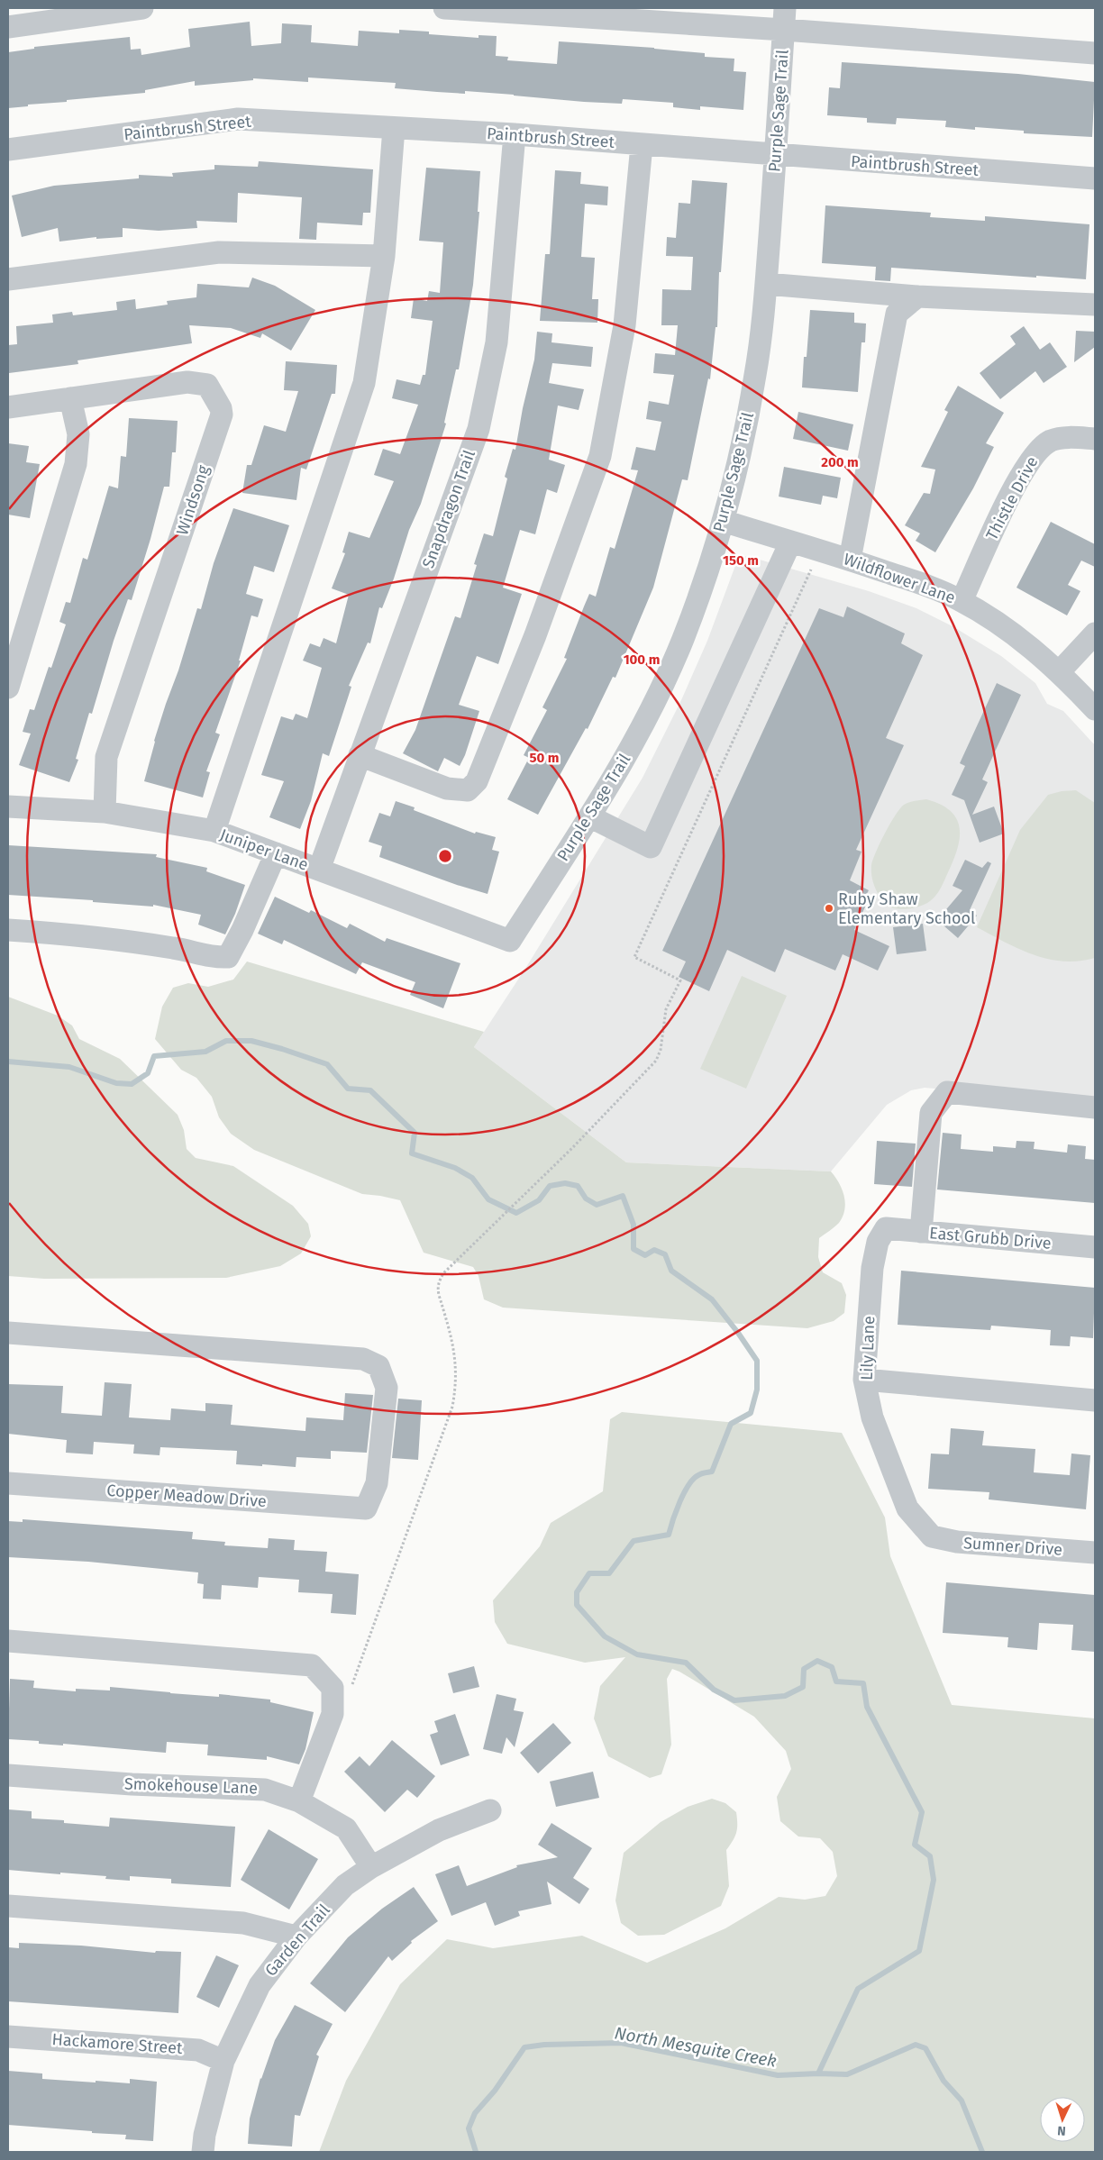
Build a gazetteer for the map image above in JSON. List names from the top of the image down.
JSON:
{
  "streets": {
    "street": [
      "Purple Sage Trail",
      "Paintbrush Street",
      "Thistle Drive",
      "Windsong",
      "Snapdragon Trail",
      "Wildflower Lane",
      "Juniper Lane",
      "East Grubb Drive",
      "Lily Lane",
      "Copper Meadow Drive",
      "Sumner Drive",
      "Smokehouse Lane",
      "Garden Trail",
      "Hackamore Street"
    ]
  },
  "crossings": [
    ["Purple Sage Trail", "Paintbrush Street"],
    ["Purple Sage Trail", "Wildflower Lane"],
    ["Purple Sage Trail", "Juniper Lane"],
    ["Paintbrush Street", "Snapdragon Trail"],
    ["Thistle Drive", "Wildflower Lane"],
    ["Windsong", "Juniper Lane"],
    ["Snapdragon Trail", "Juniper Lane"],
    ["East Grubb Drive", "Lily Lane"],
    ["Lily Lane", "Sumner Drive"],
    ["Smokehouse Lane", "Garden Trail"],
    ["Garden Trail", "Hackamore Street"]
  ],
  "water": ["North Mesquite Creek"],
  "places": ["Ruby Shaw Elementary School"],
  "north": "bottom",
  "rings": [
    "200 m",
    "150 m",
    "100 m",
    "50 m"
  ]
}
